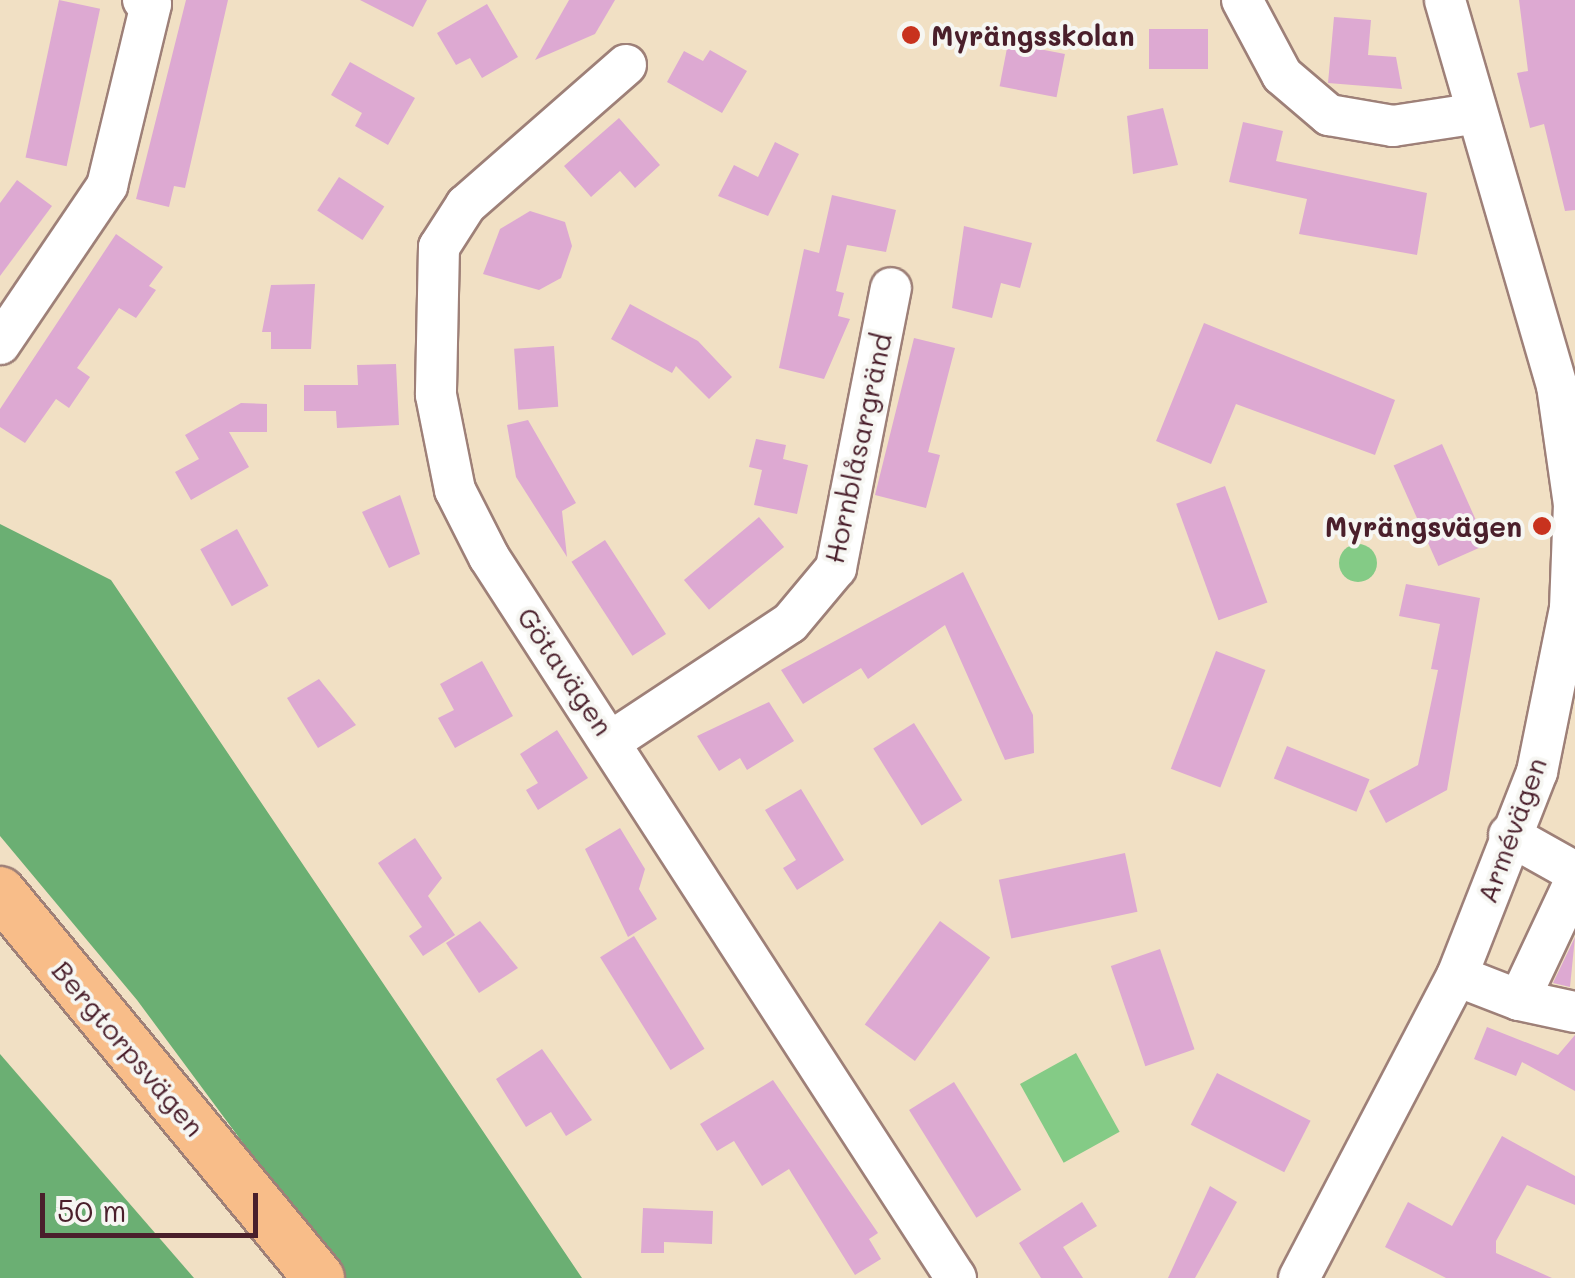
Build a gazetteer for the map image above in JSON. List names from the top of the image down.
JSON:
{
  "streets": {
    "main road": ["Bergtorpsvägen"],
    "street": ["Hornblåsargränd", "Götavägen", "Armévägen"]
  },
  "crossings": [
    ["Hornblåsargränd", "Götavägen"]
  ],
  "places": ["Myrängsskolan", "Myrängsvägen"],
  "scale_bar": "50 m"
}
